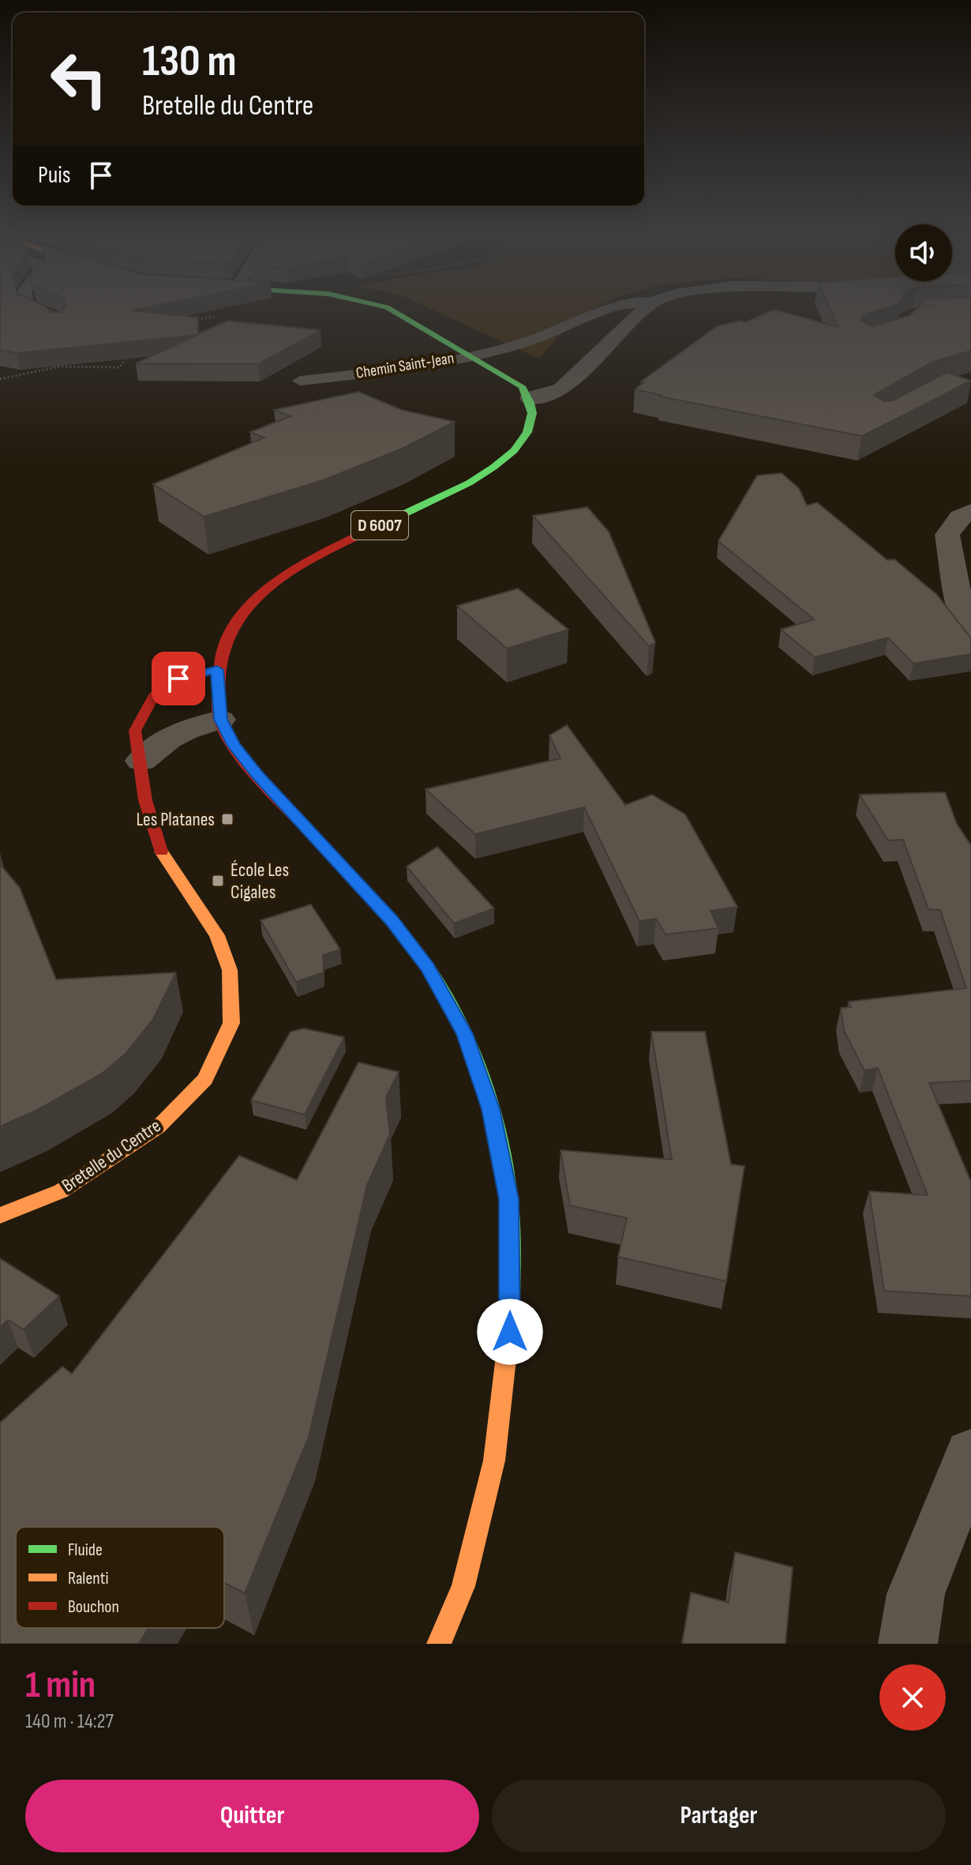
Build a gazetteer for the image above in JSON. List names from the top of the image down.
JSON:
{
  "streets": {
    "main road": ["D 6007", "Bretelle du Centre"],
    "street": ["Chemin Saint-Jean"]
  },
  "crossings": [
    ["Chemin Saint-Jean", "D 6007"],
    ["D 6007", "Bretelle du Centre"]
  ],
  "places": {
    "transit": ["Les Platanes", "École Les Cigales"]
  },
  "legend": ["Fluide", "Ralenti", "Bouchon"],
  "page": {
    "turn": ["130 m", "Bretelle du Centre"],
    "then": "Puis",
    "heading": ["1 min", "140 m · 14:27"],
    "buttons": ["Quitter", "Partager"]
  }
}
